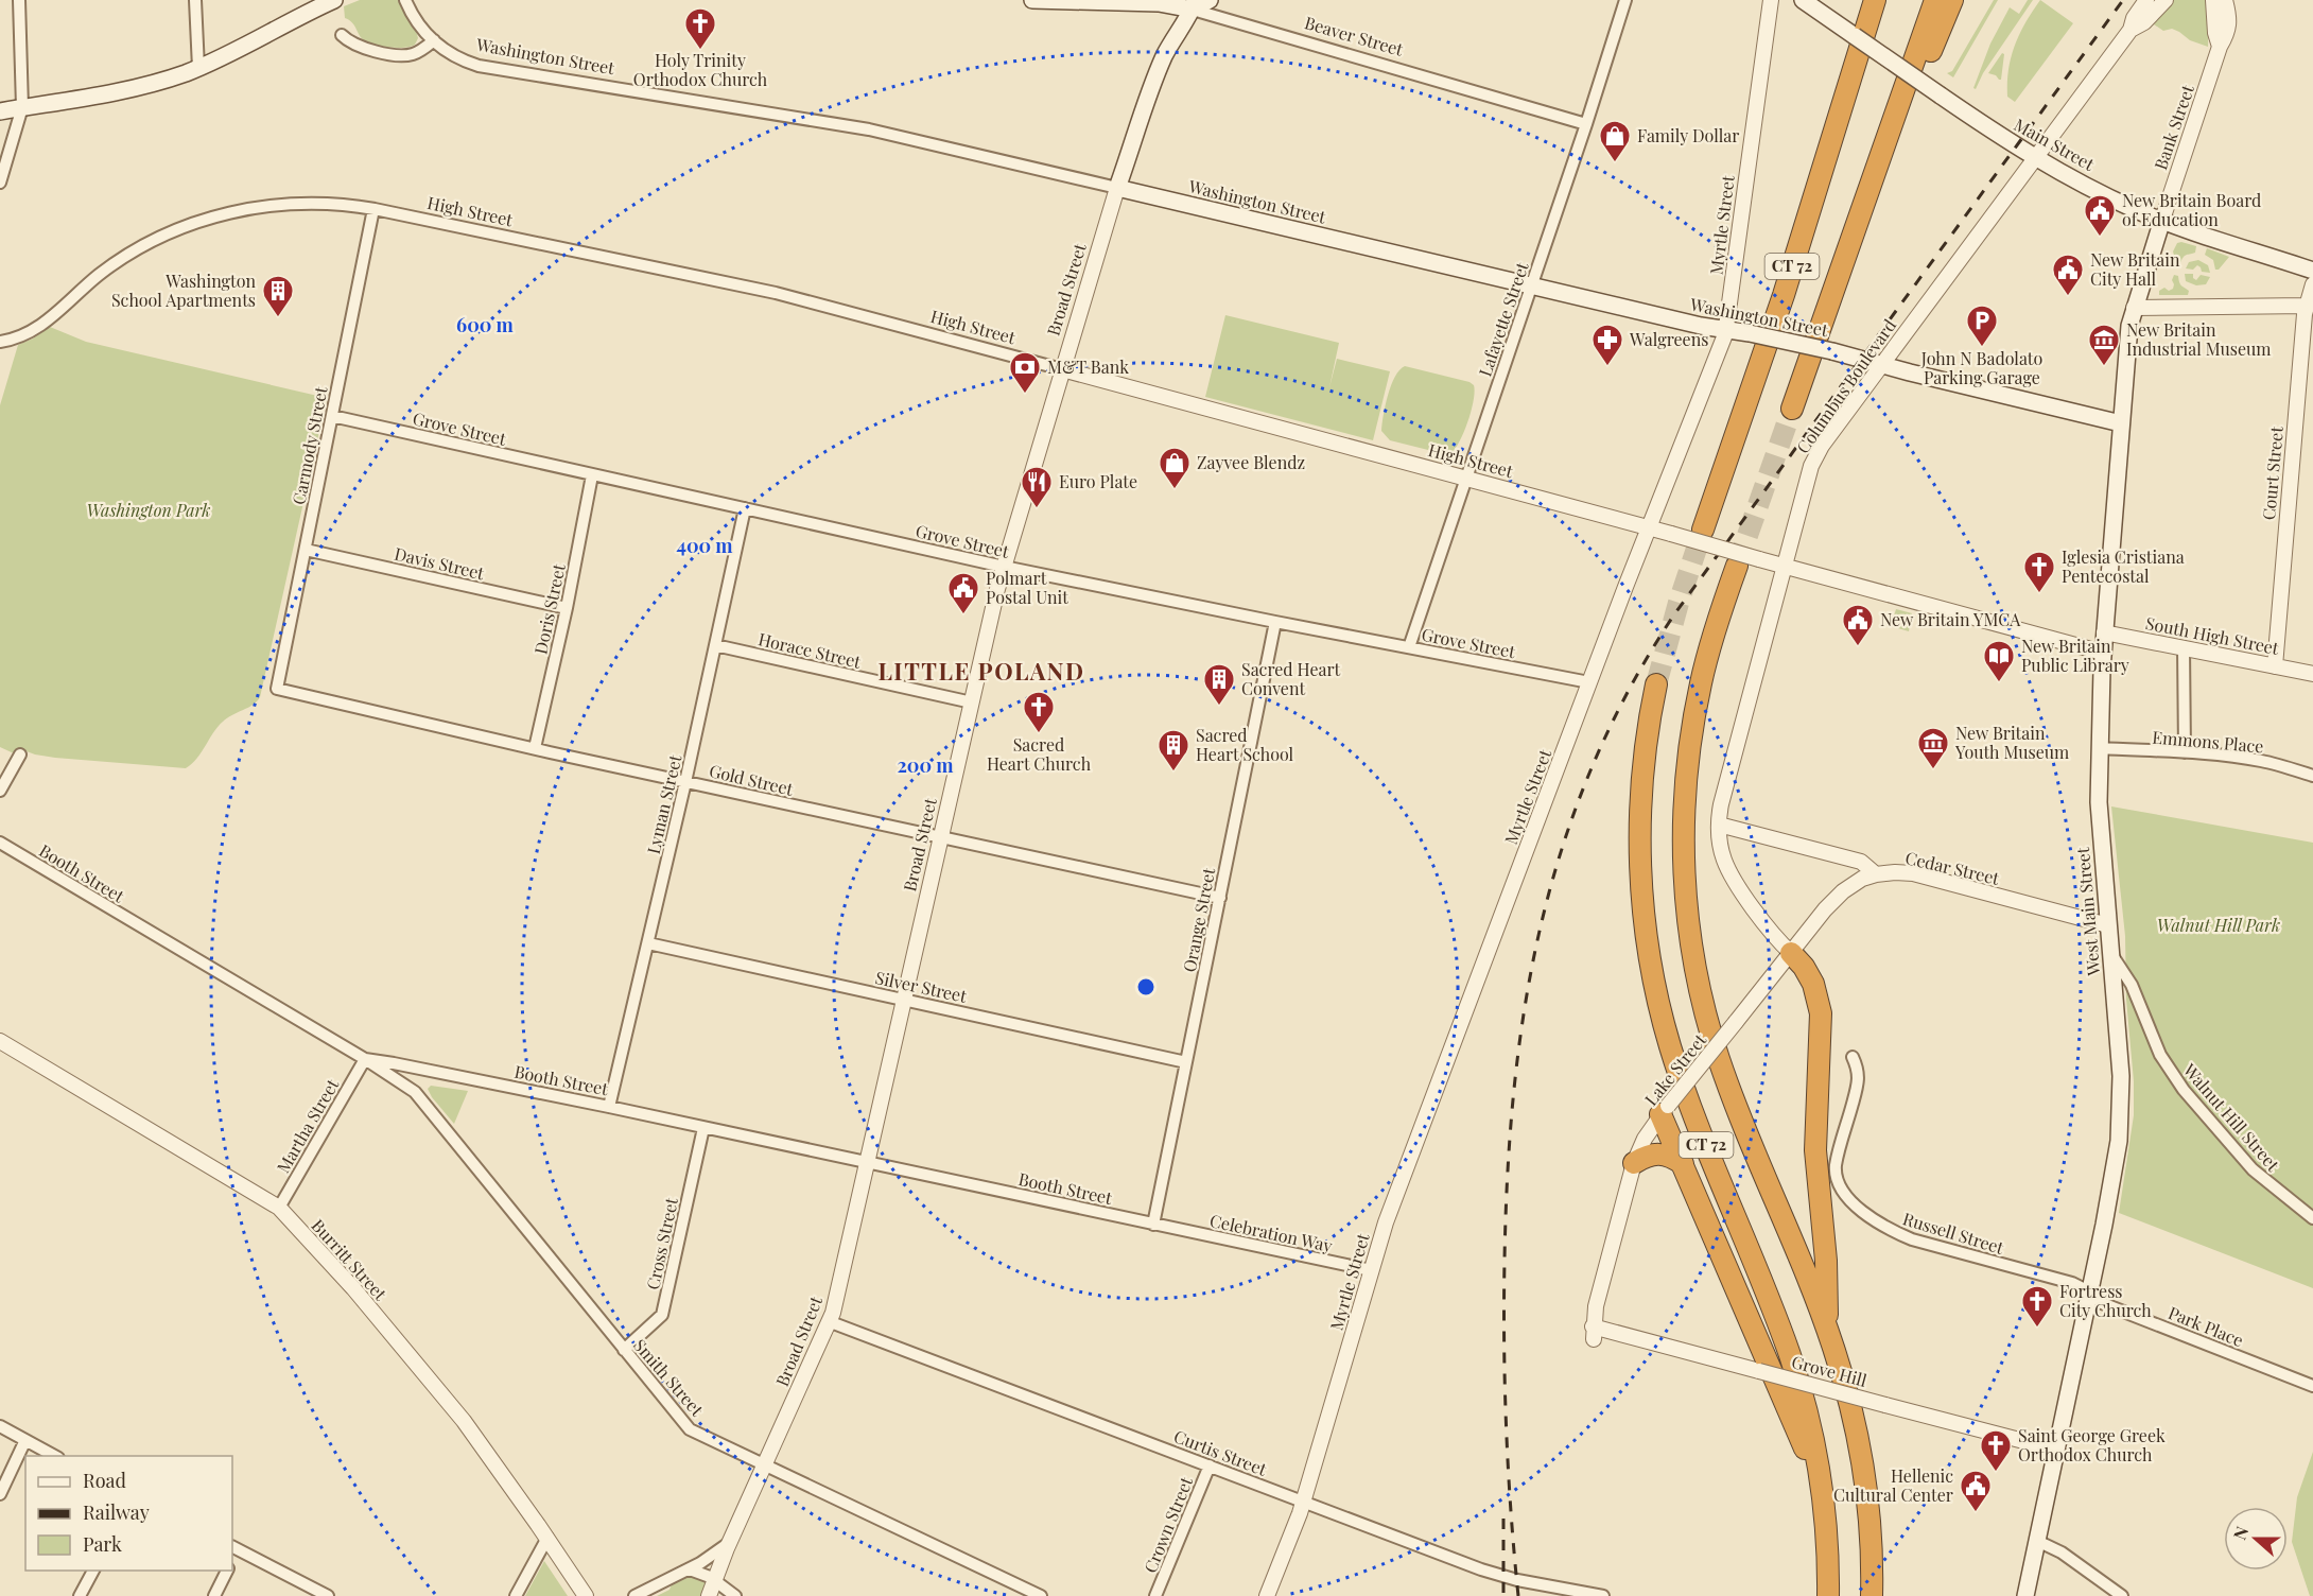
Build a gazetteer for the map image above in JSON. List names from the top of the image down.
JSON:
{
  "streets": {
    "highway": ["CT 72"],
    "main road": [
      "Beaver Street",
      "Washington Street",
      "Main Street",
      "Broad Street",
      "West Main Street"
    ],
    "street": [
      "Bank Street",
      "High Street",
      "Myrtle Street",
      "Lafayette Street",
      "Columbus Boulevard",
      "Grove Street",
      "Carmody Street",
      "Court Street",
      "Davis Street",
      "Doris Street",
      "South High Street",
      "Horace Street",
      "Emmons Place",
      "Gold Street",
      "Lyman Street",
      "Cedar Street",
      "Booth Street",
      "Orange Street",
      "Silver Street",
      "Lake Street",
      "Walnut Hill Street",
      "Martha Street",
      "Celebration Way",
      "Russell Street",
      "Cross Street",
      "Burritt Street",
      "Park Place",
      "Grove Hill",
      "Smith Street",
      "Curtis Street",
      "Crown Street"
    ]
  },
  "crossings": [
    ["Beaver Street", "Broad Street"],
    ["Beaver Street", "Lafayette Street"],
    ["Washington Street", "Myrtle Street"],
    ["Washington Street", "Broad Street"],
    ["Washington Street", "Lafayette Street"],
    ["Washington Street", "Columbus Boulevard"],
    ["Washington Street", "West Main Street"],
    ["Bank Street", "Main Street"],
    ["Bank Street", "West Main Street"],
    ["Main Street", "Columbus Boulevard"],
    ["Main Street", "West Main Street"],
    ["High Street", "Myrtle Street"],
    ["High Street", "Broad Street"],
    ["High Street", "Lafayette Street"],
    ["High Street", "Columbus Boulevard"],
    ["High Street", "Carmody Street"],
    ["High Street", "West Main Street"],
    ["Myrtle Street", "Grove Street"],
    ["Myrtle Street", "Celebration Way"],
    ["Myrtle Street", "Curtis Street"],
    ["Broad Street", "Grove Street"],
    ["Broad Street", "Horace Street"],
    ["Broad Street", "Gold Street"],
    ["Broad Street", "Booth Street"],
    ["Broad Street", "Silver Street"],
    ["Broad Street", "Smith Street"],
    ["Broad Street", "Curtis Street"],
    ["Lafayette Street", "Grove Street"],
    ["Columbus Boulevard", "Lake Street"],
    ["Grove Street", "Carmody Street"],
    ["Grove Street", "Doris Street"],
    ["Grove Street", "Lyman Street"],
    ["Grove Street", "Orange Street"],
    ["Carmody Street", "Davis Street"],
    ["Carmody Street", "Gold Street"],
    ["Court Street", "South High Street"],
    ["Davis Street", "Doris Street"],
    ["Doris Street", "Gold Street"],
    ["South High Street", "West Main Street"],
    ["Horace Street", "Lyman Street"],
    ["Emmons Place", "West Main Street"],
    ["Gold Street", "Lyman Street"],
    ["Gold Street", "Orange Street"],
    ["Lyman Street", "Booth Street"],
    ["Lyman Street", "Silver Street"],
    ["Cedar Street", "West Main Street"],
    ["Cedar Street", "Lake Street"],
    ["Booth Street", "Orange Street"],
    ["Booth Street", "Martha Street"],
    ["Booth Street", "Celebration Way"],
    ["Booth Street", "Cross Street"],
    ["Booth Street", "Smith Street"],
    ["West Main Street", "Walnut Hill Street"],
    ["West Main Street", "Russell Street"],
    ["West Main Street", "Park Place"],
    ["West Main Street", "Grove Hill"],
    ["Orange Street", "Silver Street"],
    ["Orange Street", "Celebration Way"],
    ["Lake Street", "Grove Hill"],
    ["Martha Street", "Burritt Street"],
    ["Martha Street", "Smith Street"],
    ["Russell Street", "Park Place"],
    ["Cross Street", "Smith Street"],
    ["Curtis Street", "Crown Street"]
  ],
  "districts": ["LITTLE POLAND"],
  "parks": ["Washington Park", "Walnut Hill Park"],
  "places": {
    "church": [
      "Holy Trinity Orthodox Church",
      "Iglesia Cristiana Pentecostal",
      "Sacred Heart Church",
      "Fortress City Church",
      "Saint George Greek Orthodox Church"
    ],
    "shop": ["Family Dollar", "Zayvee Blendz"],
    "public building": [
      "New Britain Board of Education",
      "New Britain City Hall",
      "Polmart Postal Unit",
      "New Britain YMCA",
      "Hellenic Cultural Center"
    ],
    "building": ["Washington School Apartments", "Sacred Heart Convent", "Sacred Heart School"],
    "parking": ["John N Badolato Parking Garage"],
    "pharmacy": ["Walgreens"],
    "museum": ["New Britain Industrial Museum", "New Britain Youth Museum"],
    "bank": ["M&T Bank"],
    "restaurant": ["Euro Plate"],
    "library": ["New Britain Public Library"]
  },
  "legend": ["Road", "Railway", "Park"],
  "north": "left",
  "rings": ["600 m", "400 m", "200 m"]
}
